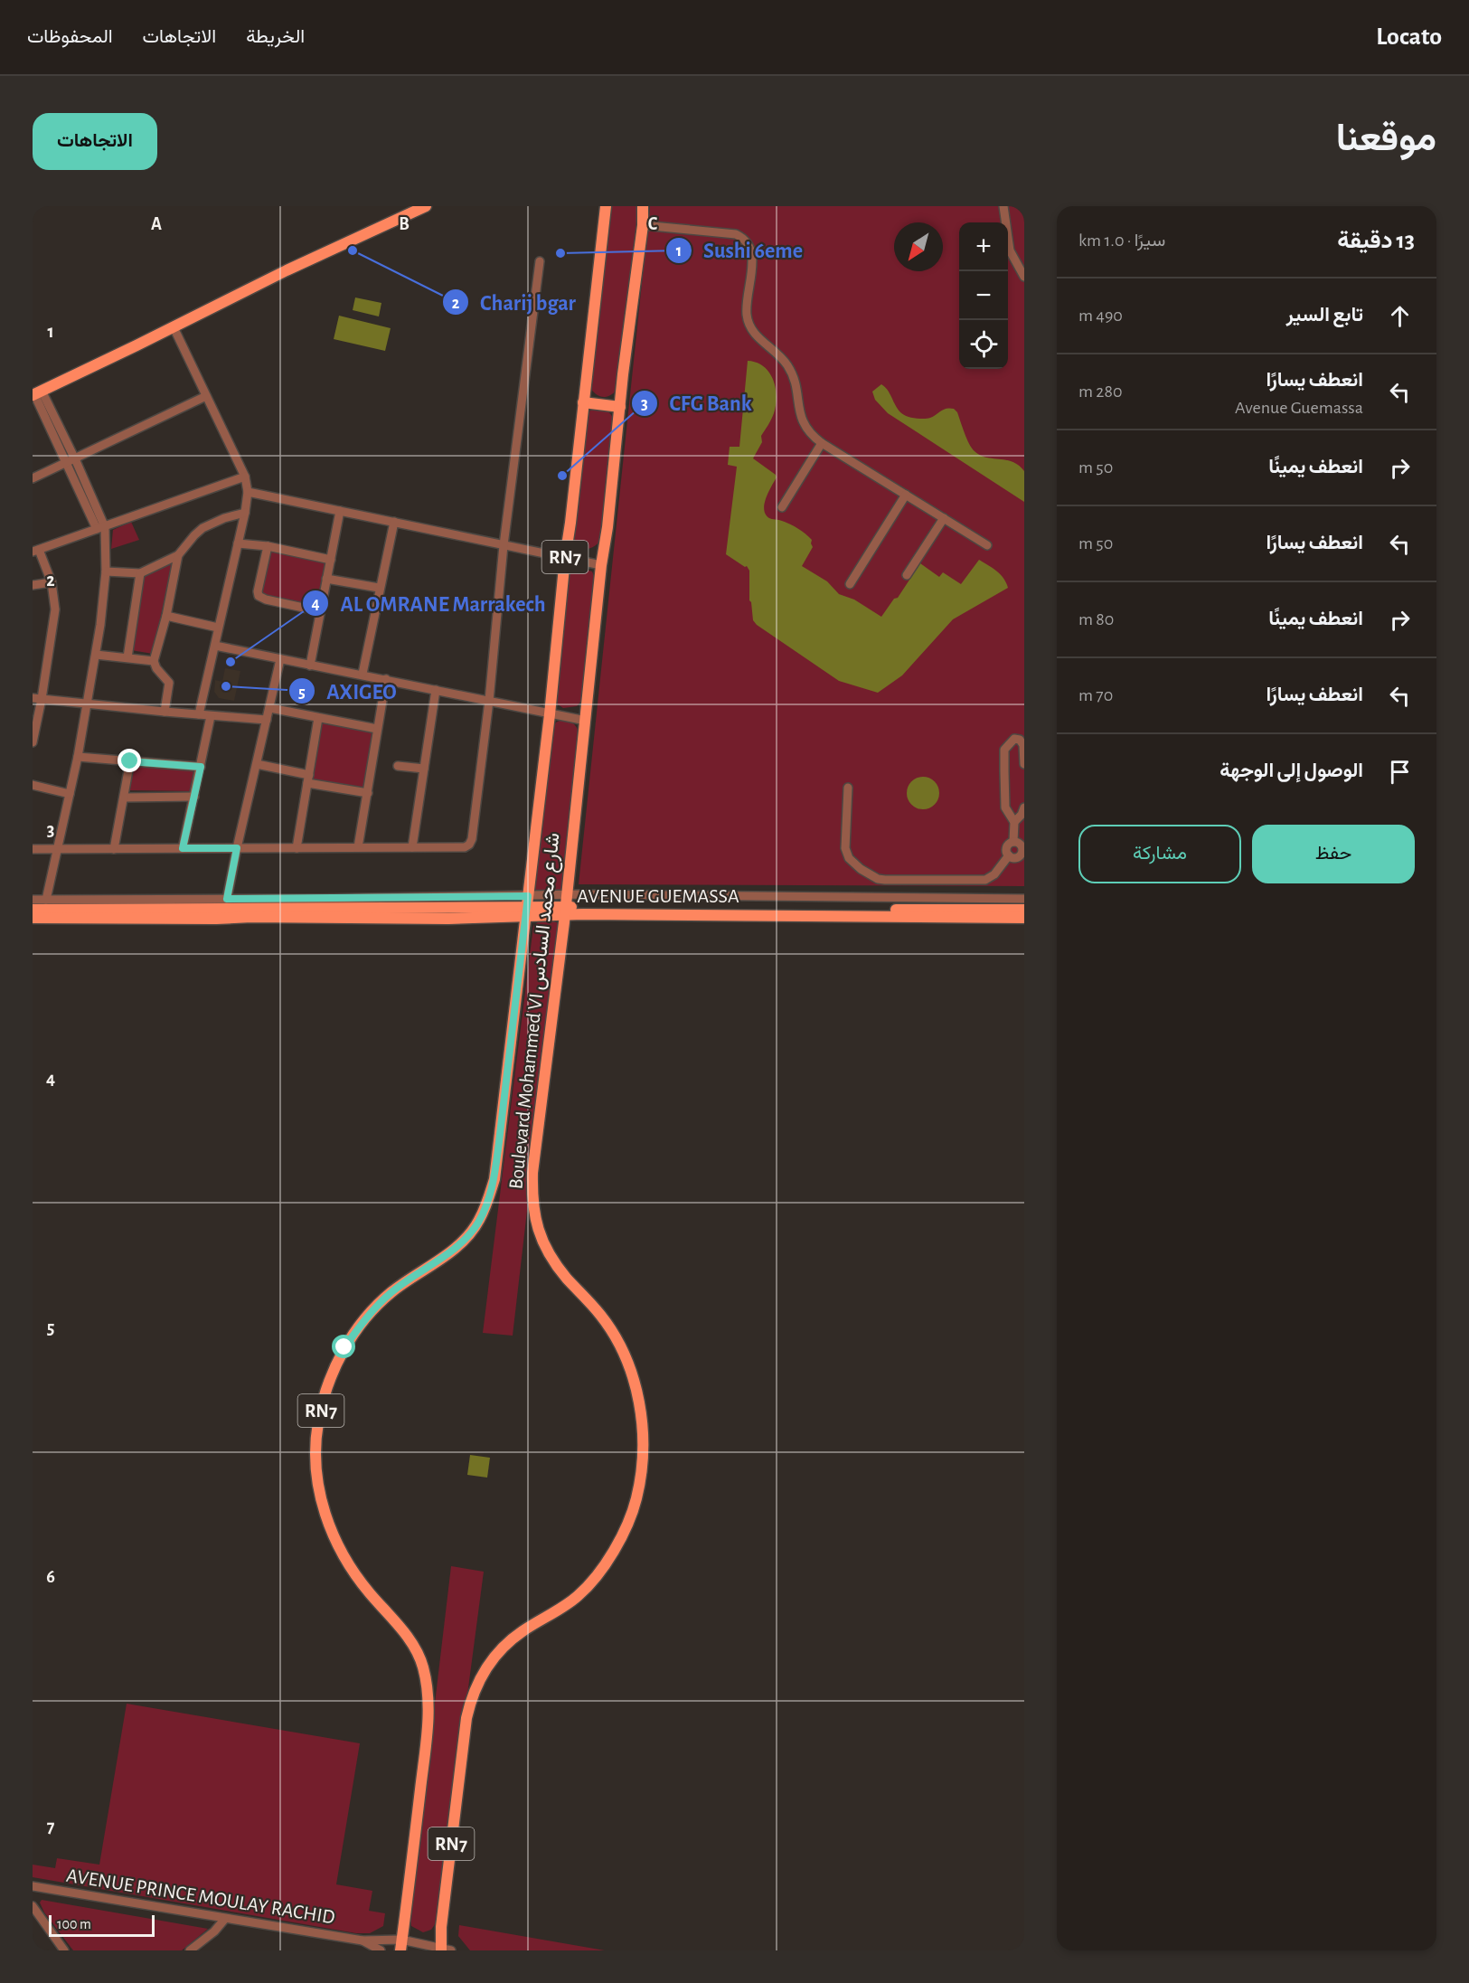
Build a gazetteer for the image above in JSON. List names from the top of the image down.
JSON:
{
  "streets": {
    "main road": ["RN7", "AVENUE GUEMASSA", "Boulevard Mohammed VI شارع محمد السادس"],
    "street": ["AVENUE PRINCE MOULAY RACHID"]
  },
  "crossings": [
    ["AVENUE GUEMASSA", "Boulevard Mohammed VI شارع محمد السادس"],
    ["Boulevard Mohammed VI شارع محمد السادس", "AVENUE PRINCE MOULAY RACHID"]
  ],
  "places": [
    "Charij bgar",
    "Sushi 6eme",
    "CFG Bank",
    "AL OMRANE Marrakech",
    "AXIGEO"
  ],
  "scale_bar": "100 m",
  "north": "bottom left",
  "page": {
    "header": "Locato",
    "nav": ["الخريطة", "الاتجاهات", "المحفوظات"],
    "title": "موقعنا",
    "buttons": [
      "الاتجاهات",
      ["حفظ", "مشاركة"]
    ],
    "heading": ["13 دقيقة", "سيرًا · 1.0 km"],
    "map_buttons": ["+", "−"],
    "list": [
      ["تابع السير", "490 m"],
      ["انعطف يسارًا", "Avenue Guemassa", "280 m"],
      ["انعطف يمينًا", "50 m"],
      ["انعطف يسارًا", "50 m"],
      ["انعطف يمينًا", "80 m"],
      ["انعطف يسارًا", "70 m"],
      "الوصول إلى الوجهة"
    ],
    "scale": "100 m"
  },
  "grid": {
    "columns": ["A", "B", "C"],
    "rows": [
      "1",
      "2",
      "3",
      "4",
      "5",
      "6",
      "7"
    ]
  }
}
